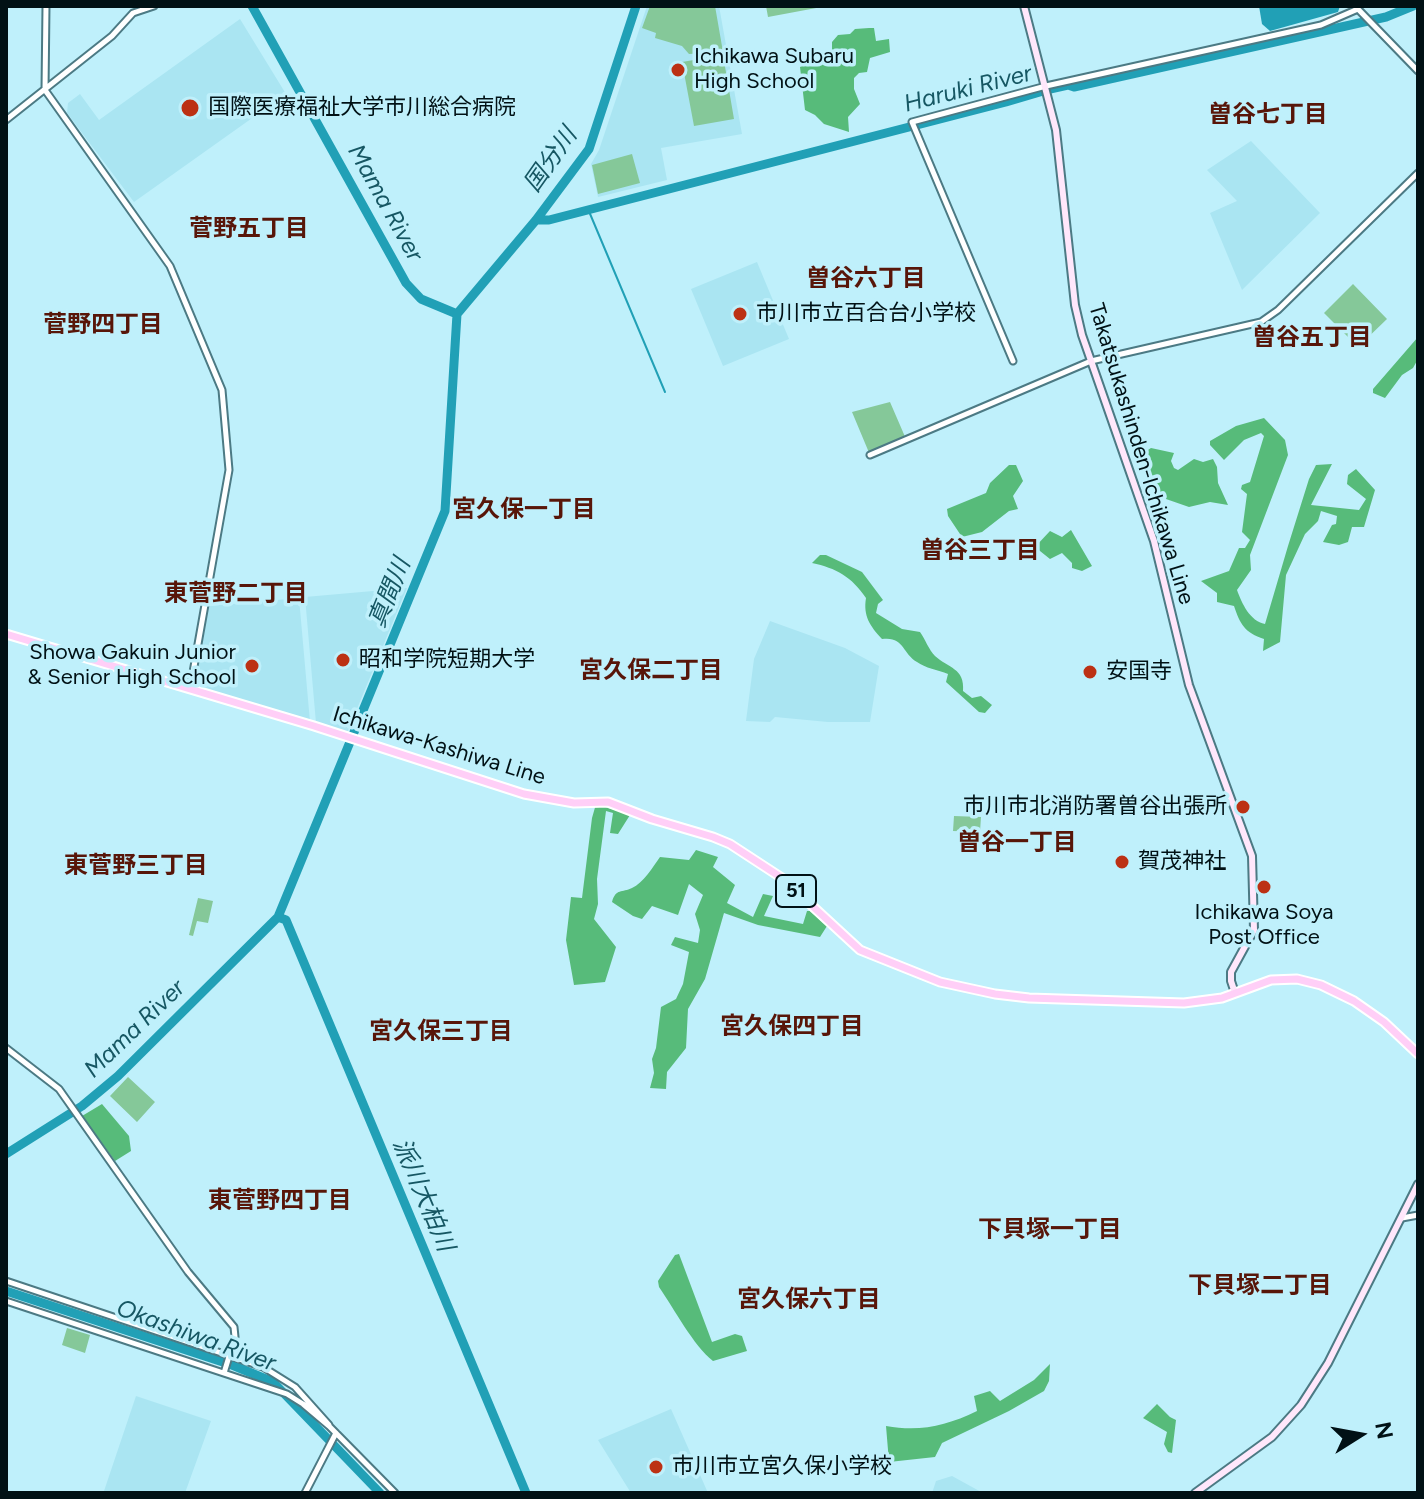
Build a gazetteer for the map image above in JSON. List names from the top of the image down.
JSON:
{
  "streets": {
    "main road": ["Takatsukashinden-Ichikawa Line", "Ichikawa-Kashiwa Line", "51"]
  },
  "crossings": [
    ["Takatsukashinden-Ichikawa Line", "Ichikawa-Kashiwa Line"]
  ],
  "districts": [
    "曽谷七丁目",
    "菅野五丁目",
    "曽谷六丁目",
    "菅野四丁目",
    "曽谷五丁目",
    "宮久保一丁目",
    "曽谷三丁目",
    "東菅野二丁目",
    "宮久保二丁目",
    "曽谷一丁目",
    "東菅野三丁目",
    "宮久保四丁目",
    "宮久保三丁目",
    "東菅野四丁目",
    "下貝塚一丁目",
    "下貝塚二丁目",
    "宮久保六丁目"
  ],
  "water": [
    "Haruki River",
    "国分川",
    "Mama River",
    "真間川",
    "派川大柏川",
    "Okashiwa River"
  ],
  "places": [
    "Ichikawa Subaru High School",
    "国際医療福祉大学市川総合病院",
    "市川市立百合台小学校",
    "昭和学院短期大学",
    "Showa Gakuin Junior & Senior High School",
    "安国寺",
    "市川市北消防署曽谷出張所",
    "賀茂神社",
    "Ichikawa Soya Post Office",
    "市川市立宮久保小学校"
  ],
  "north": "right"
}
